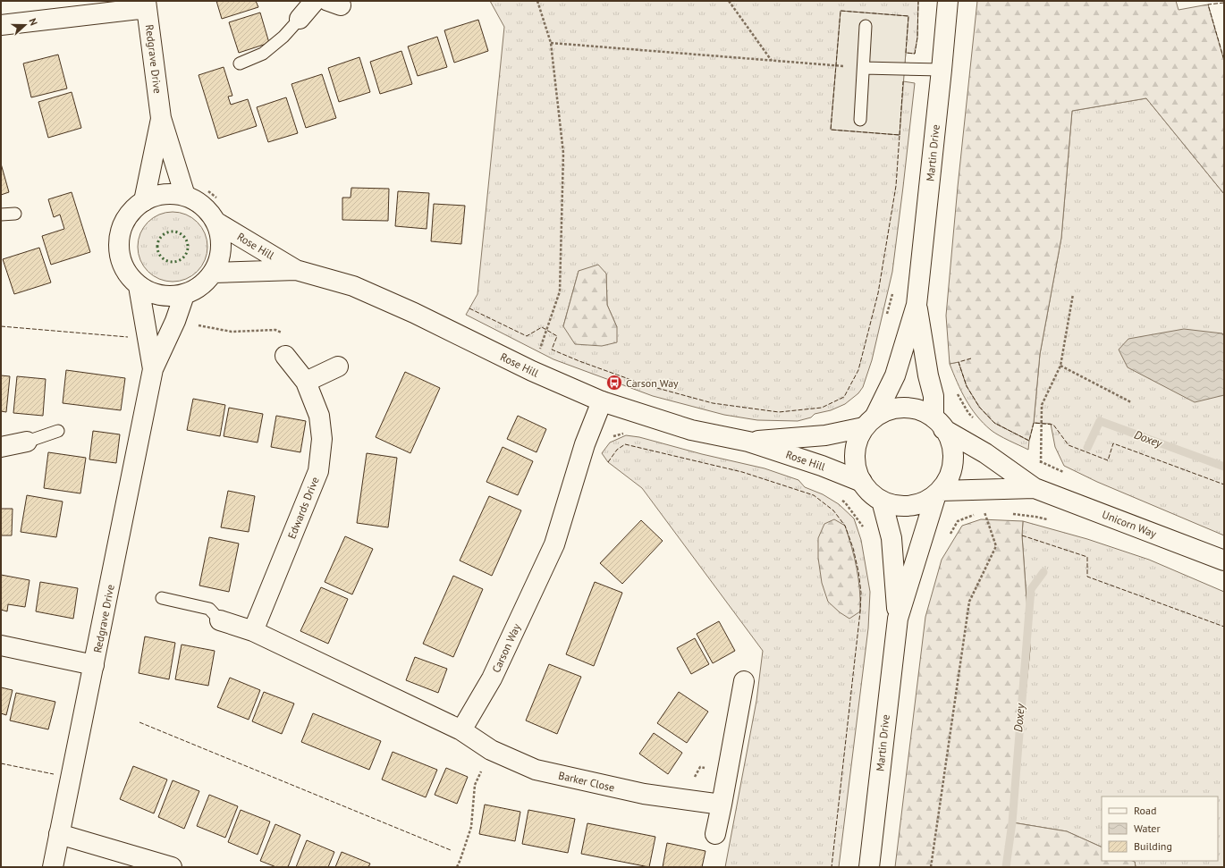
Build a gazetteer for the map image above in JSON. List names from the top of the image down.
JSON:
{
  "streets": {
    "street": [
      "Redgrave Drive",
      "Martin Drive",
      "Rose Hill",
      "Edwards Drive",
      "Unicorn Way",
      "Carson Way",
      "Barker Close"
    ]
  },
  "crossings": [
    ["Redgrave Drive", "Rose Hill"],
    ["Martin Drive", "Rose Hill"],
    ["Martin Drive", "Unicorn Way"],
    ["Rose Hill", "Unicorn Way"],
    ["Rose Hill", "Carson Way"],
    ["Carson Way", "Barker Close"]
  ],
  "water": ["Doxey"],
  "places": {
    "bus stop": ["Carson Way"]
  },
  "legend": ["Road", "Water", "Building"],
  "north": "right"
}
